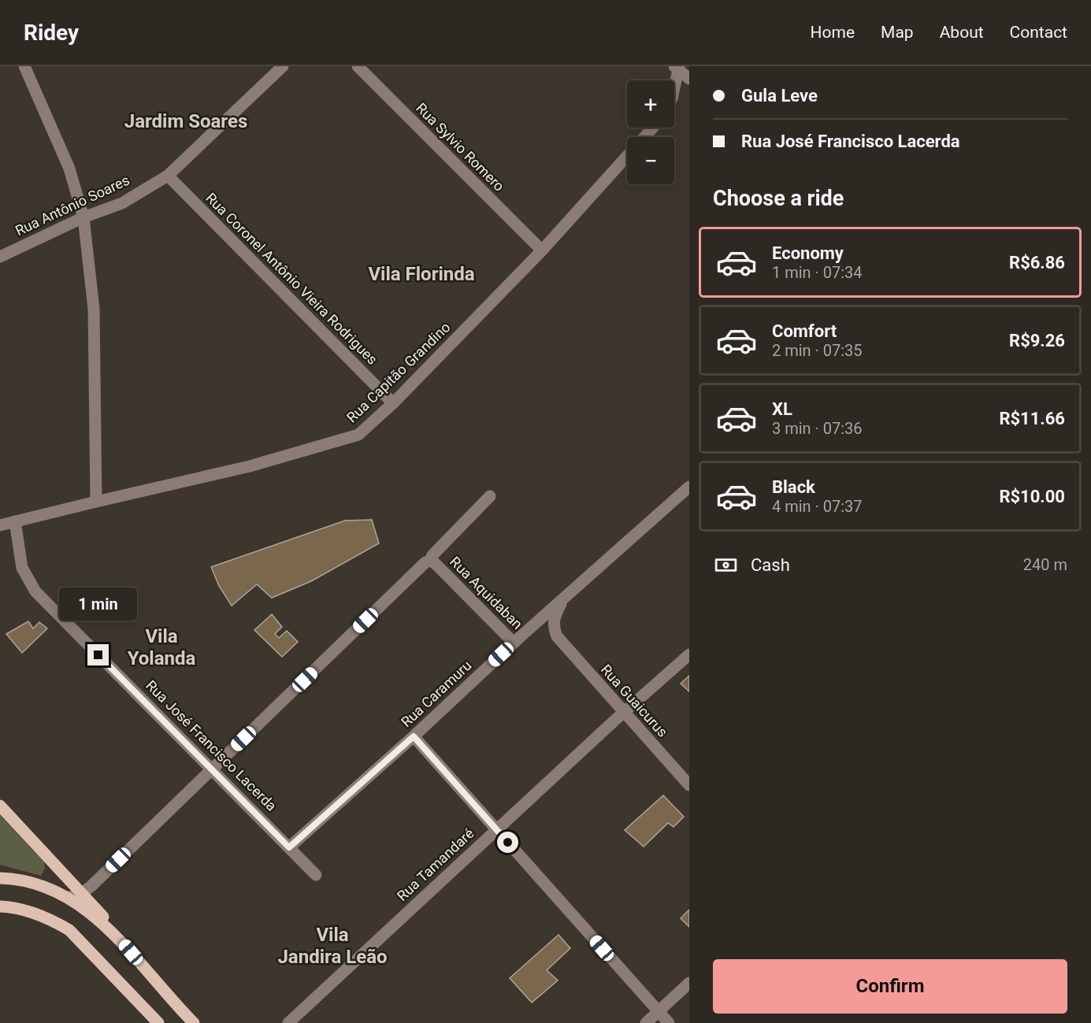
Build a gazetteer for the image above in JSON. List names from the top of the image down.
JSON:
{
  "streets": {
    "street": [
      "Rua Sylvio Romero",
      "Rua Antônio Soares",
      "Rua Coronel Antônio Vieira Rodrigues",
      "Rua Capitão Grandino",
      "Rua Aquidaban",
      "Rua Caramuru",
      "Rua Guaicurus",
      "Rua José Francisco Lacerda",
      "Rua Tamandaré"
    ]
  },
  "crossings": [
    ["Rua Sylvio Romero", "Rua Capitão Grandino"],
    ["Rua Antônio Soares", "Rua Coronel Antônio Vieira Rodrigues"],
    ["Rua Coronel Antônio Vieira Rodrigues", "Rua Capitão Grandino"],
    ["Rua Capitão Grandino", "Rua José Francisco Lacerda"],
    ["Rua Aquidaban", "Rua Caramuru"],
    ["Rua Aquidaban", "Rua José Francisco Lacerda"],
    ["Rua Caramuru", "Rua José Francisco Lacerda"],
    ["Rua Guaicurus", "Rua Tamandaré"]
  ],
  "districts": [
    "Jardim Soares",
    "Vila Florinda",
    "Vila Yolanda",
    "Vila Jandira Leão"
  ],
  "page": {
    "header": "Ridey",
    "nav": [
      "Home",
      "Map",
      "About",
      "Contact"
    ],
    "banner": ["Gula Leve", "Rua José Francisco Lacerda"],
    "map_buttons": ["+", "−"],
    "heading": "Choose a ride",
    "list": [
      {
        "name": "Economy",
        "note": "1 min · 07:34",
        "value": "R$6.86"
      },
      {
        "name": "Comfort",
        "note": "2 min · 07:35",
        "value": "R$9.26"
      },
      {
        "name": "XL",
        "note": "3 min · 07:36",
        "value": "R$11.66"
      },
      {
        "name": "Black",
        "note": "4 min · 07:37",
        "value": "R$10.00"
      }
    ],
    "pay": ["Cash", "240 m"],
    "bubble": "1 min",
    "buttons": "Confirm"
  }
}
